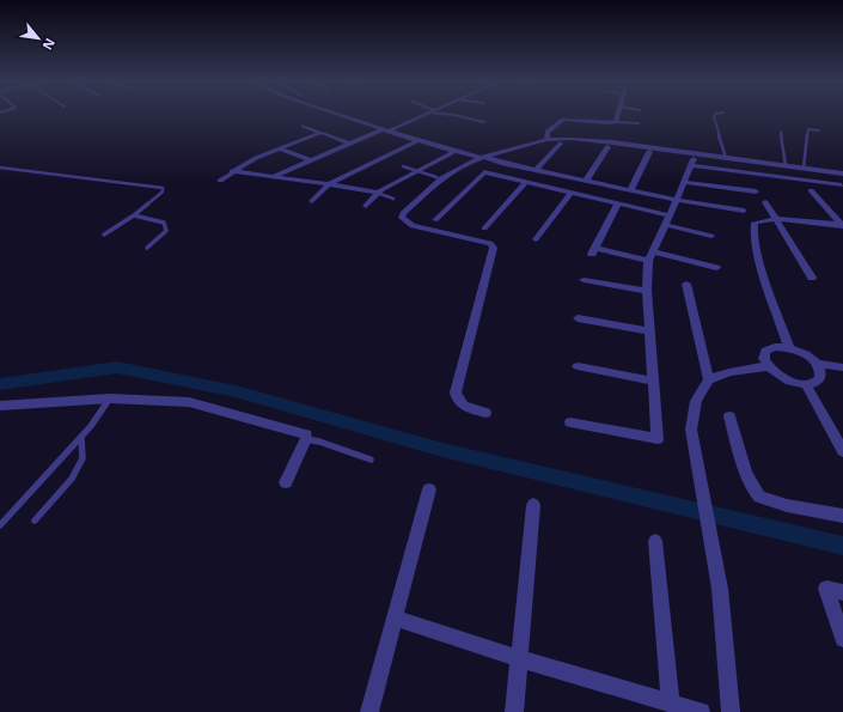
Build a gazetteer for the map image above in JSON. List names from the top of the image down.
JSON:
{
  "north": "bottom right"
}
